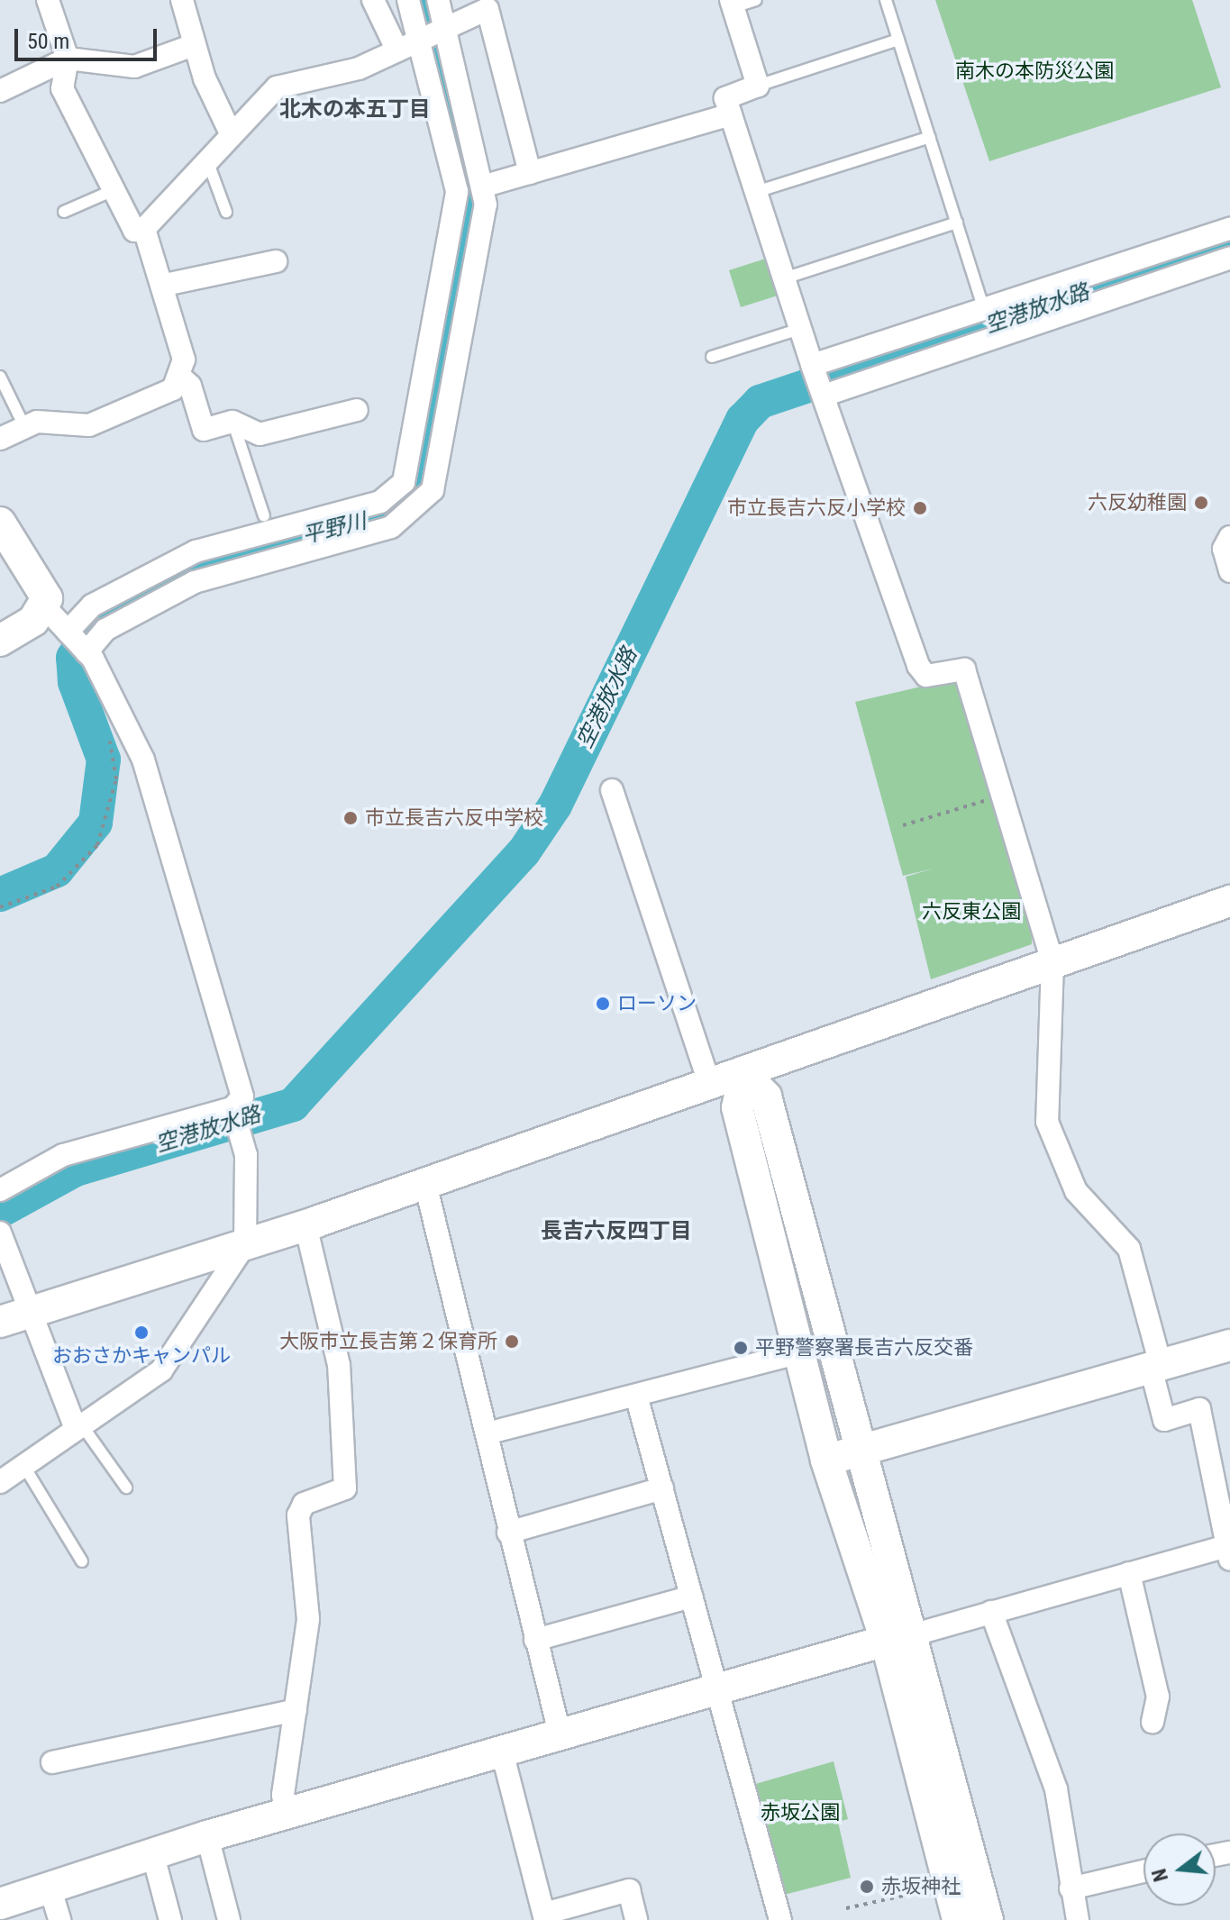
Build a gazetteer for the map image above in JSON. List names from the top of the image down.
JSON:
{
  "districts": ["北木の本五丁目", "長吉六反四丁目"],
  "water": ["空港放水路", "平野川"],
  "parks": ["南木の本防災公園", "六反東公園", "赤坂公園"],
  "places": [
    "六反幼稚園",
    "市立長吉六反小学校",
    "市立長吉六反中学校",
    "ローソン",
    "おおさかキャンパル",
    "大阪市立長吉第２保育所",
    "平野警察署長吉六反交番",
    "赤坂神社"
  ],
  "scale_bar": "50 m",
  "north": "left"
}
